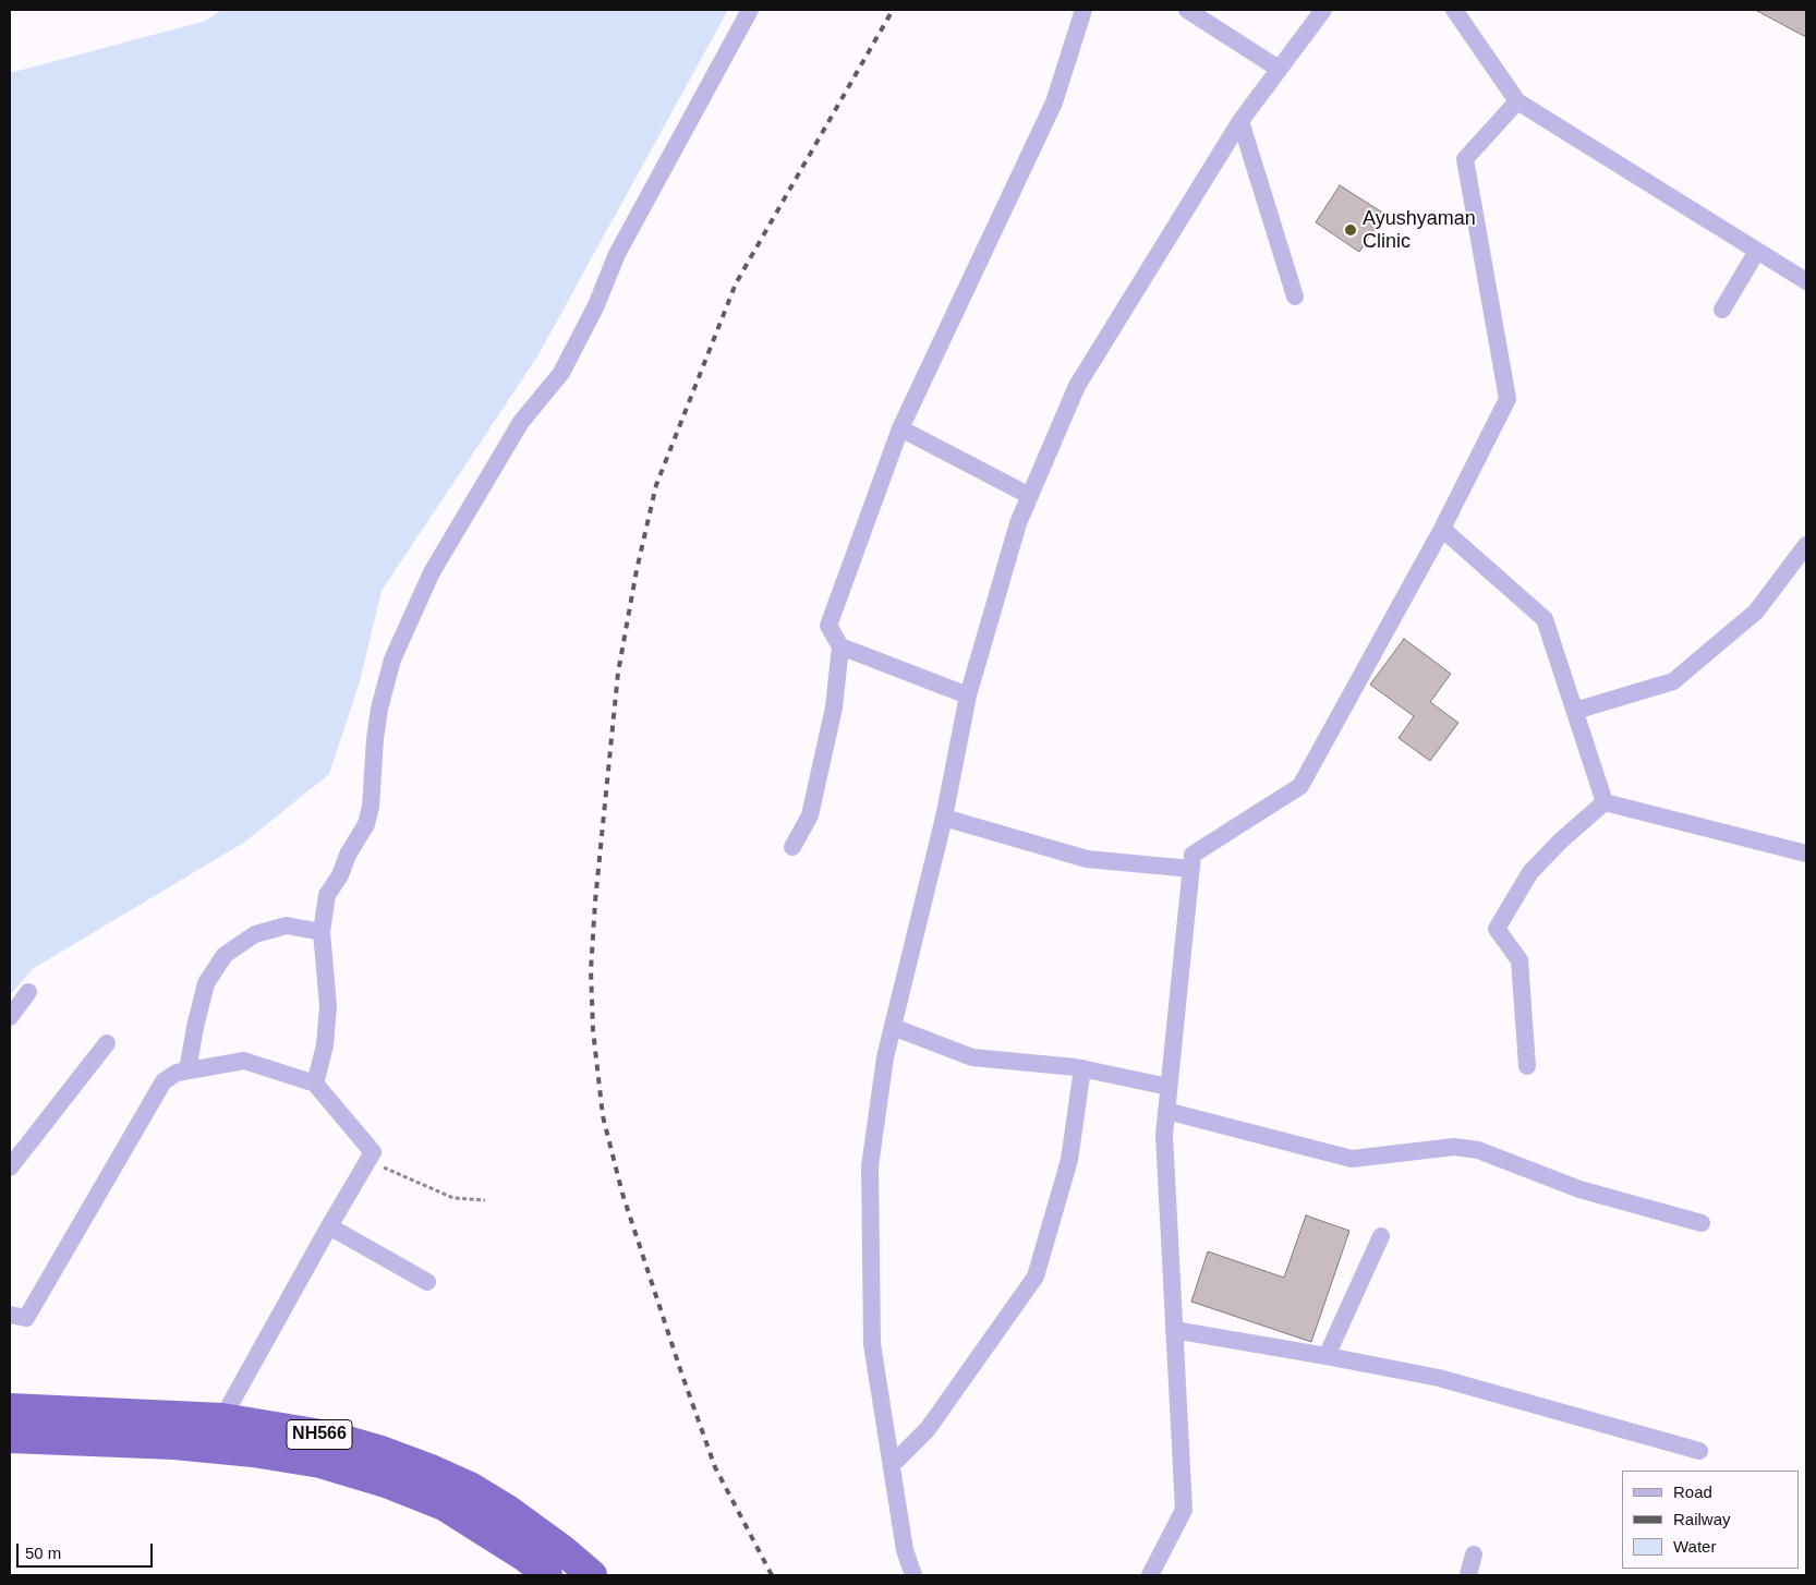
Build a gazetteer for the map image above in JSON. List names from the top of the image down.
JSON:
{
  "streets": {
    "highway": ["NH566"]
  },
  "places": ["Ayushyaman Clinic"],
  "legend": ["Road", "Railway", "Water"],
  "scale_bar": "50 m"
}
